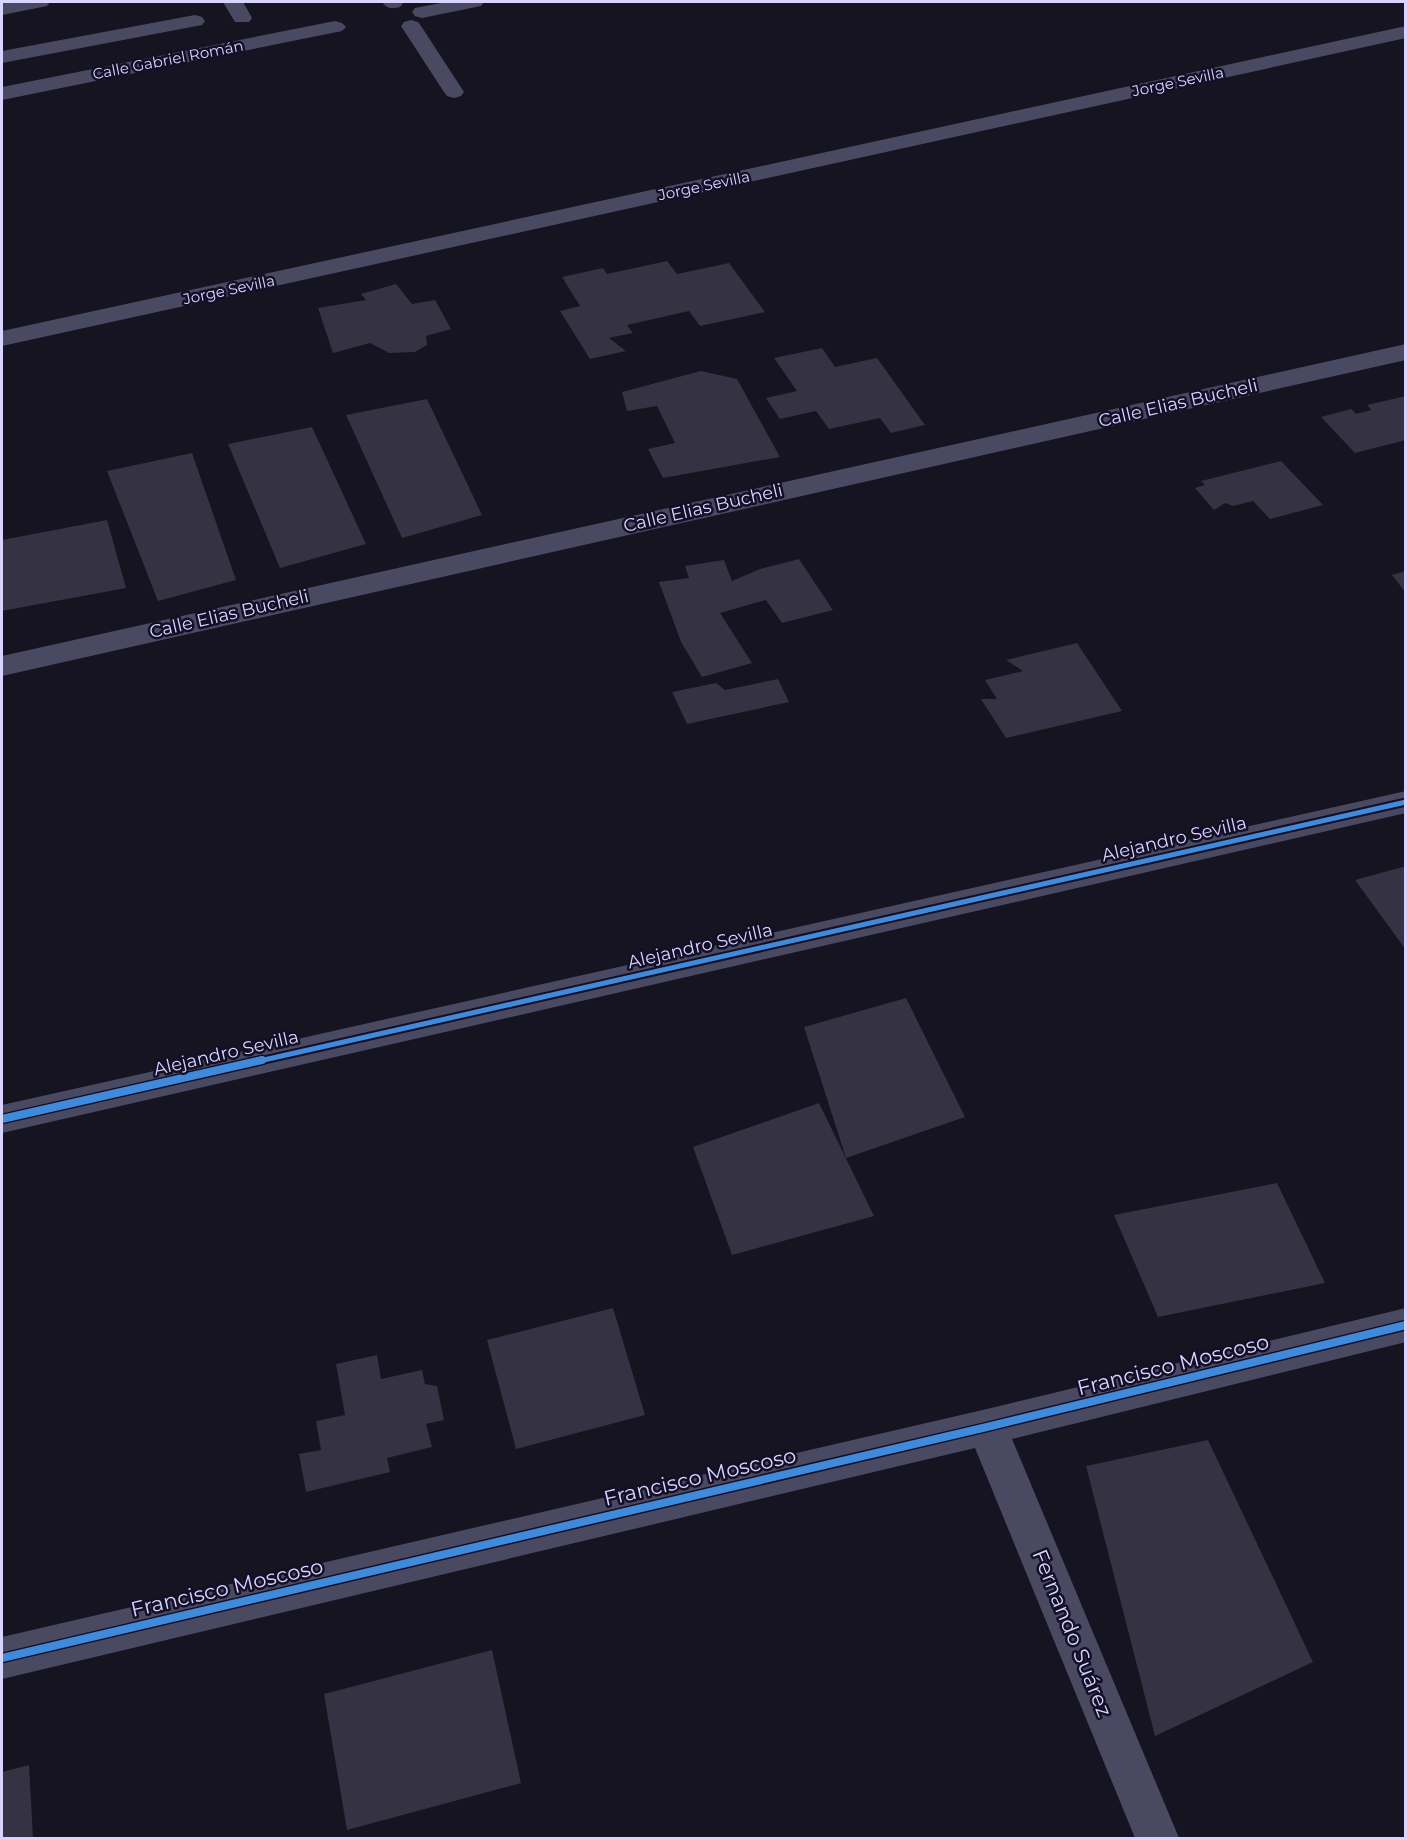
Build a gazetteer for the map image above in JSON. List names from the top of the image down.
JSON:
{
  "streets": {
    "street": [
      "Calle Gabriel Román",
      "Jorge Sevilla",
      "Calle Elias Bucheli",
      "Alejandro Sevilla",
      "Francisco Moscoso",
      "Fernando Suárez"
    ]
  },
  "crossings": [
    ["Francisco Moscoso", "Fernando Suárez"]
  ]
}
